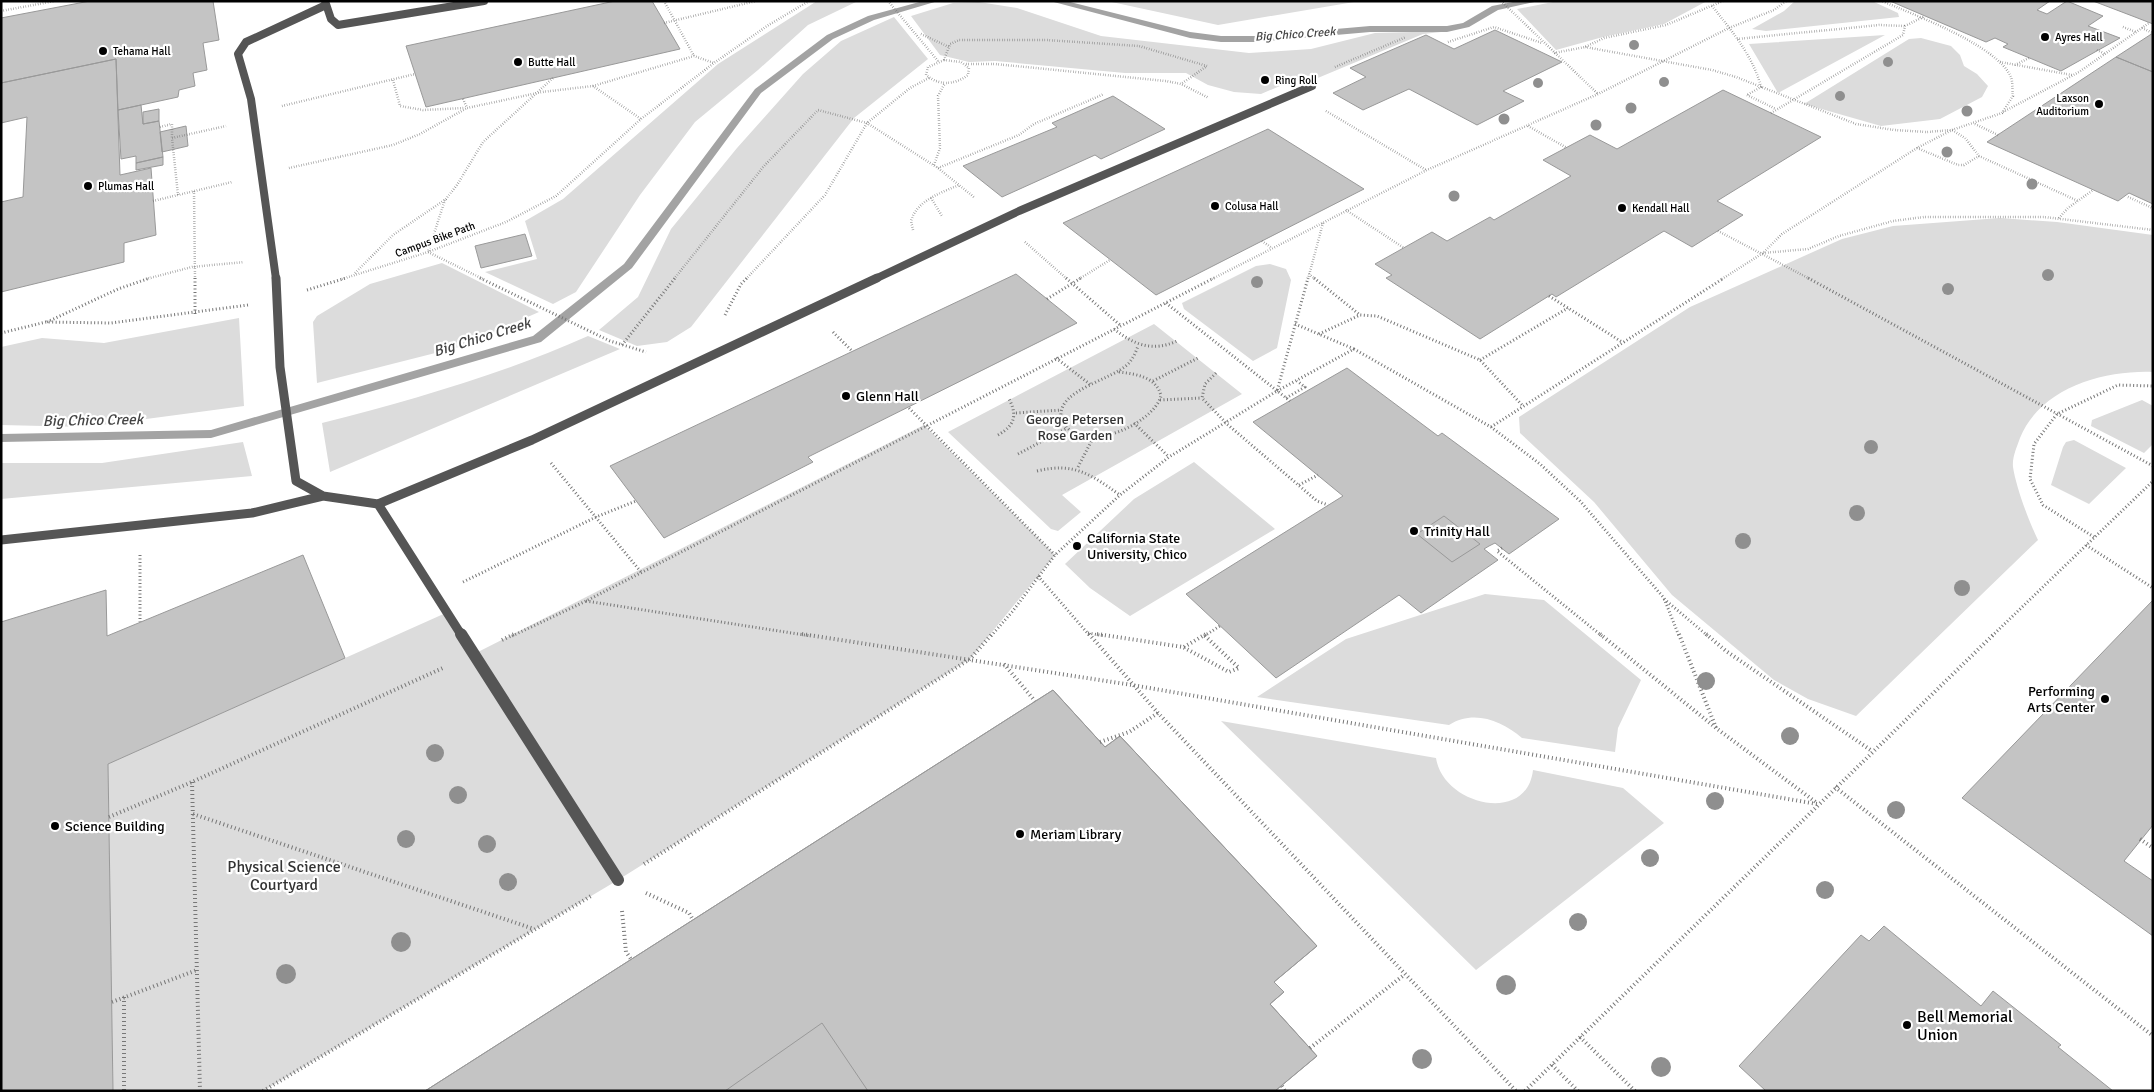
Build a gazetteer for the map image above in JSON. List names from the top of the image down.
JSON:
{
  "streets": {
    "path": ["Campus Bike Path"]
  },
  "water": ["Big Chico Creek"],
  "parks": ["George Petersen Rose Garden", "Physical Science Courtyard"],
  "places": [
    "Ayres Hall",
    "Tehama Hall",
    "Butte Hall",
    "Ring Roll",
    "Laxson Auditorium",
    "Plumas Hall",
    "Colusa Hall",
    "Kendall Hall",
    "Glenn Hall",
    "Trinity Hall",
    "California State University, Chico",
    "Performing Arts Center",
    "Science Building",
    "Meriam Library",
    "Bell Memorial Union"
  ]
}
